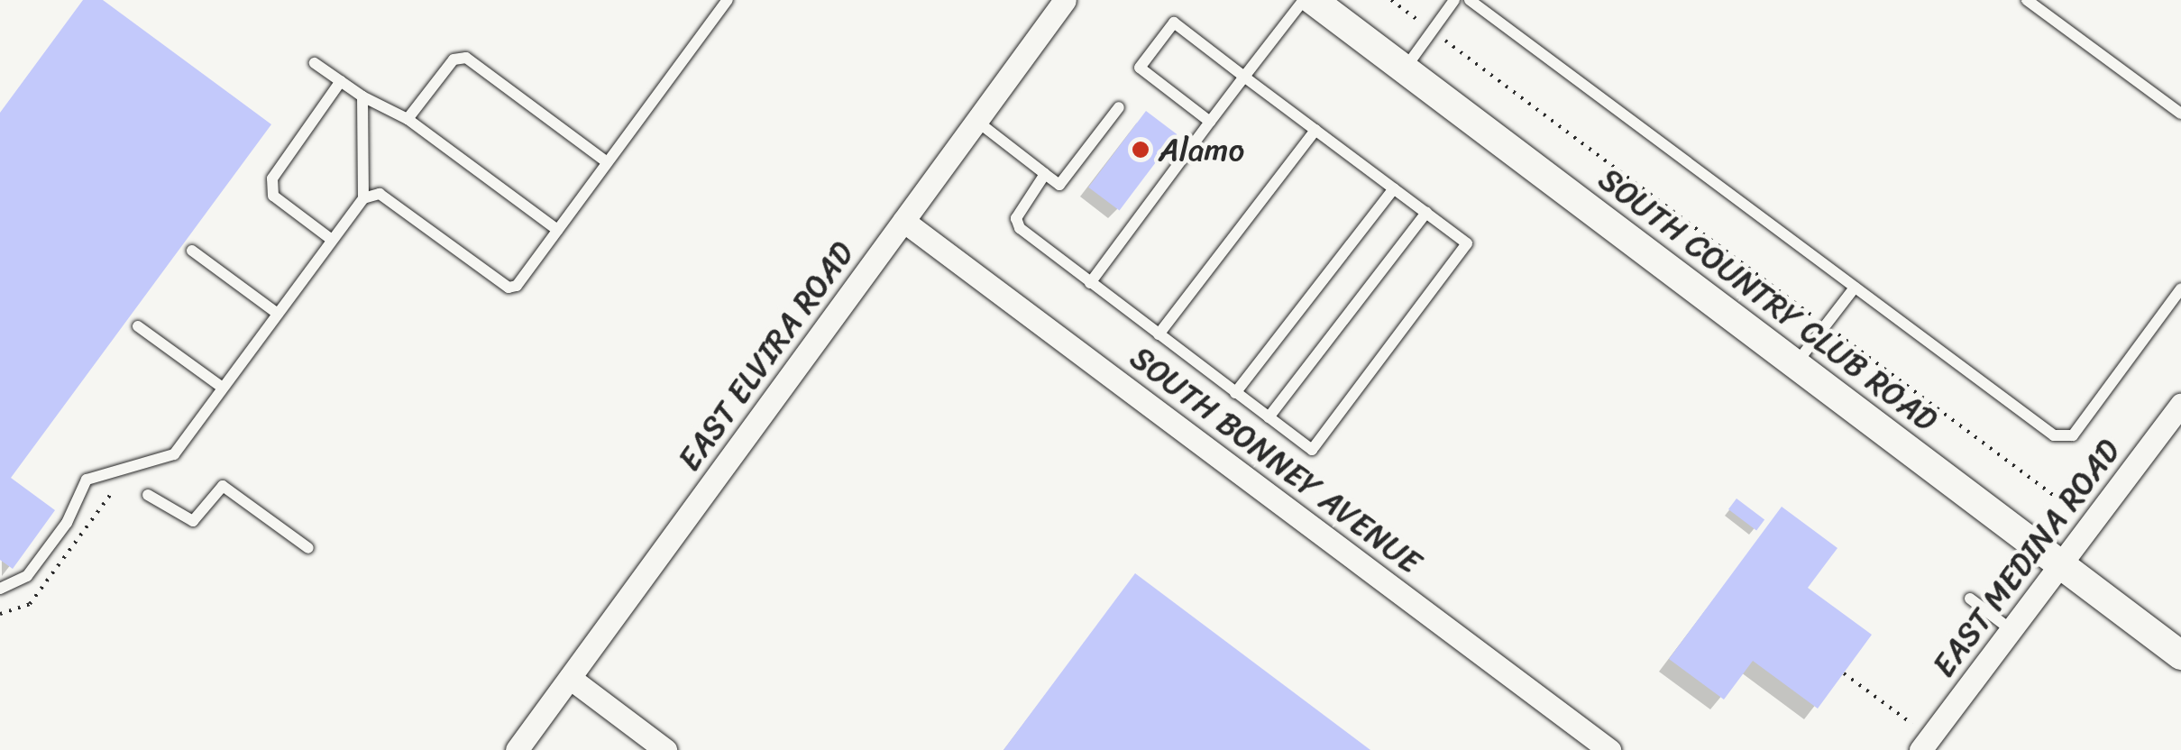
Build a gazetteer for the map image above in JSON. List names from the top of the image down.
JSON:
{
  "streets": {
    "street": [
      "SOUTH COUNTRY CLUB ROAD",
      "EAST ELVIRA ROAD",
      "SOUTH BONNEY AVENUE",
      "EAST MEDINA ROAD"
    ]
  },
  "crossings": [
    ["SOUTH COUNTRY CLUB ROAD", "EAST MEDINA ROAD"],
    ["EAST ELVIRA ROAD", "SOUTH BONNEY AVENUE"]
  ],
  "places": ["Alamo"]
}
